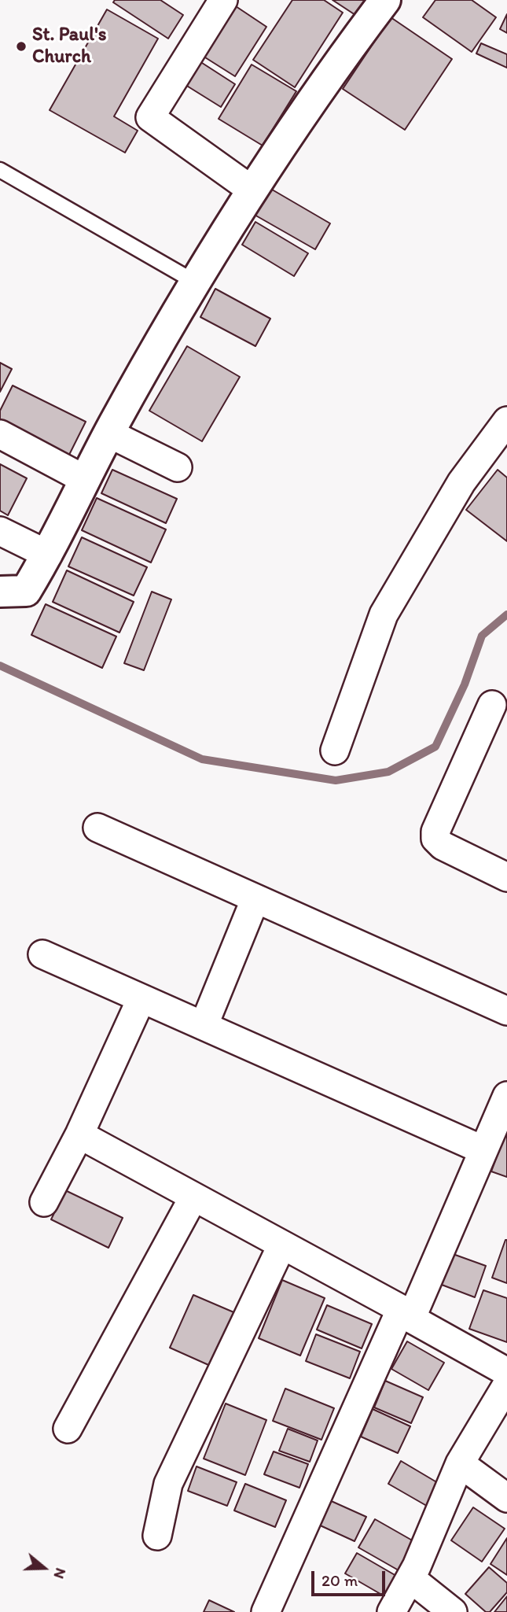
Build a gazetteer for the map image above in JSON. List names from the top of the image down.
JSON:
{
  "places": ["St. Paul's Church"],
  "scale_bar": "20 m",
  "north": "right"
}
